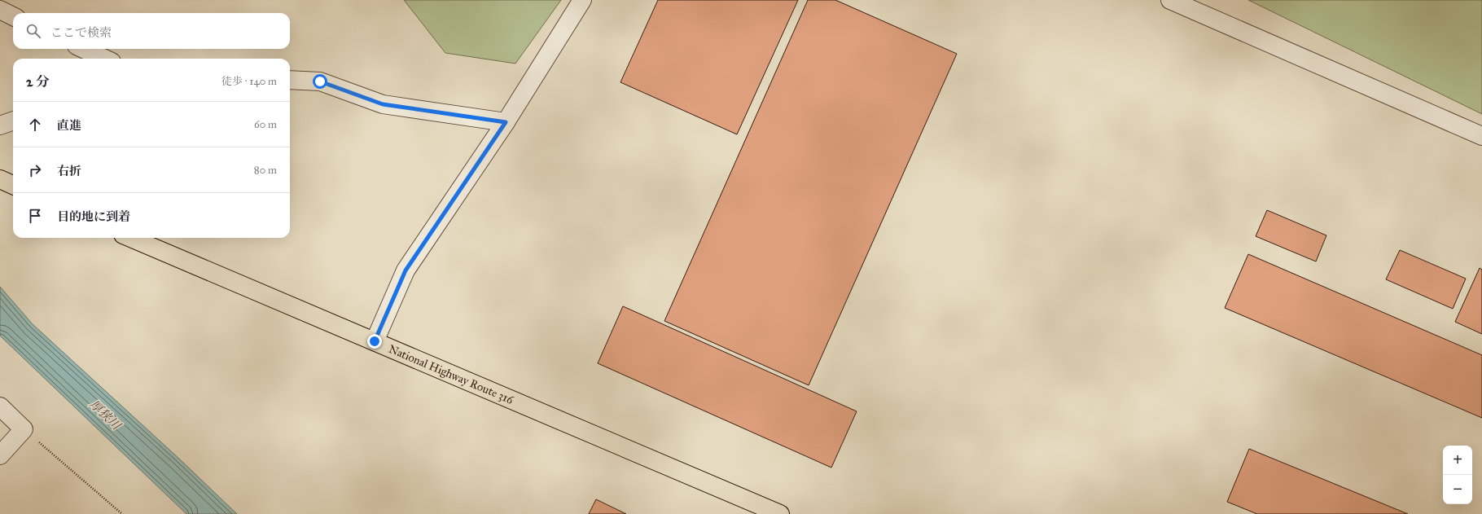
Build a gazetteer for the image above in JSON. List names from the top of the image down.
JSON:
{
  "streets": {
    "highway": ["National Highway Route 316"]
  },
  "water": ["厚狭川"],
  "page": {
    "search": "ここで検索",
    "heading": ["2 分", "徒歩 · 140 m"],
    "list": [
      ["直進", "60 m"],
      ["右折", "80 m"],
      "目的地に到着"
    ],
    "map_buttons": ["+", "−"]
  }
}
